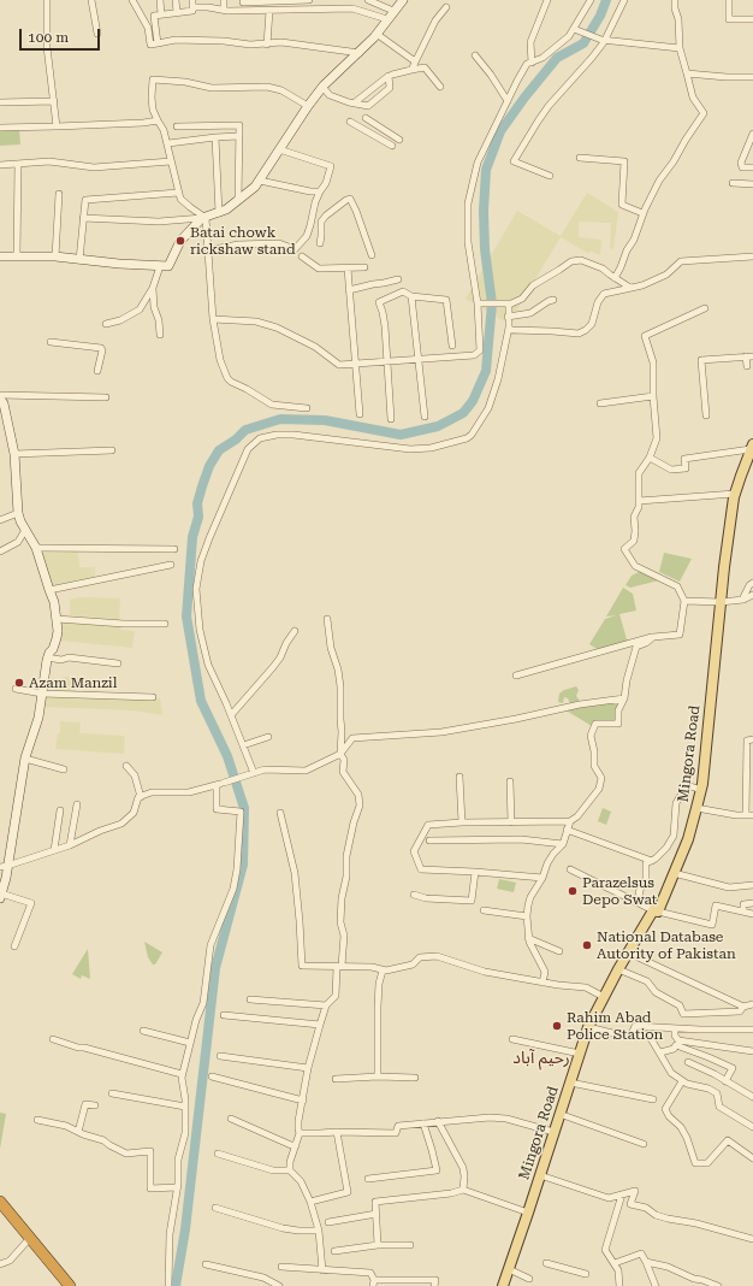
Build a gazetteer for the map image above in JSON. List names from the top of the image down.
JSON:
{
  "streets": {
    "main road": ["Mingora Road"]
  },
  "districts": ["رحیم آباد"],
  "places": [
    "Batai chowk rickshaw stand",
    "Azam Manzil",
    "Parazelsus Depo Swat",
    "National Database Autority of Pakistan",
    "Rahim Abad Police Station"
  ],
  "scale_bar": "100 m"
}
